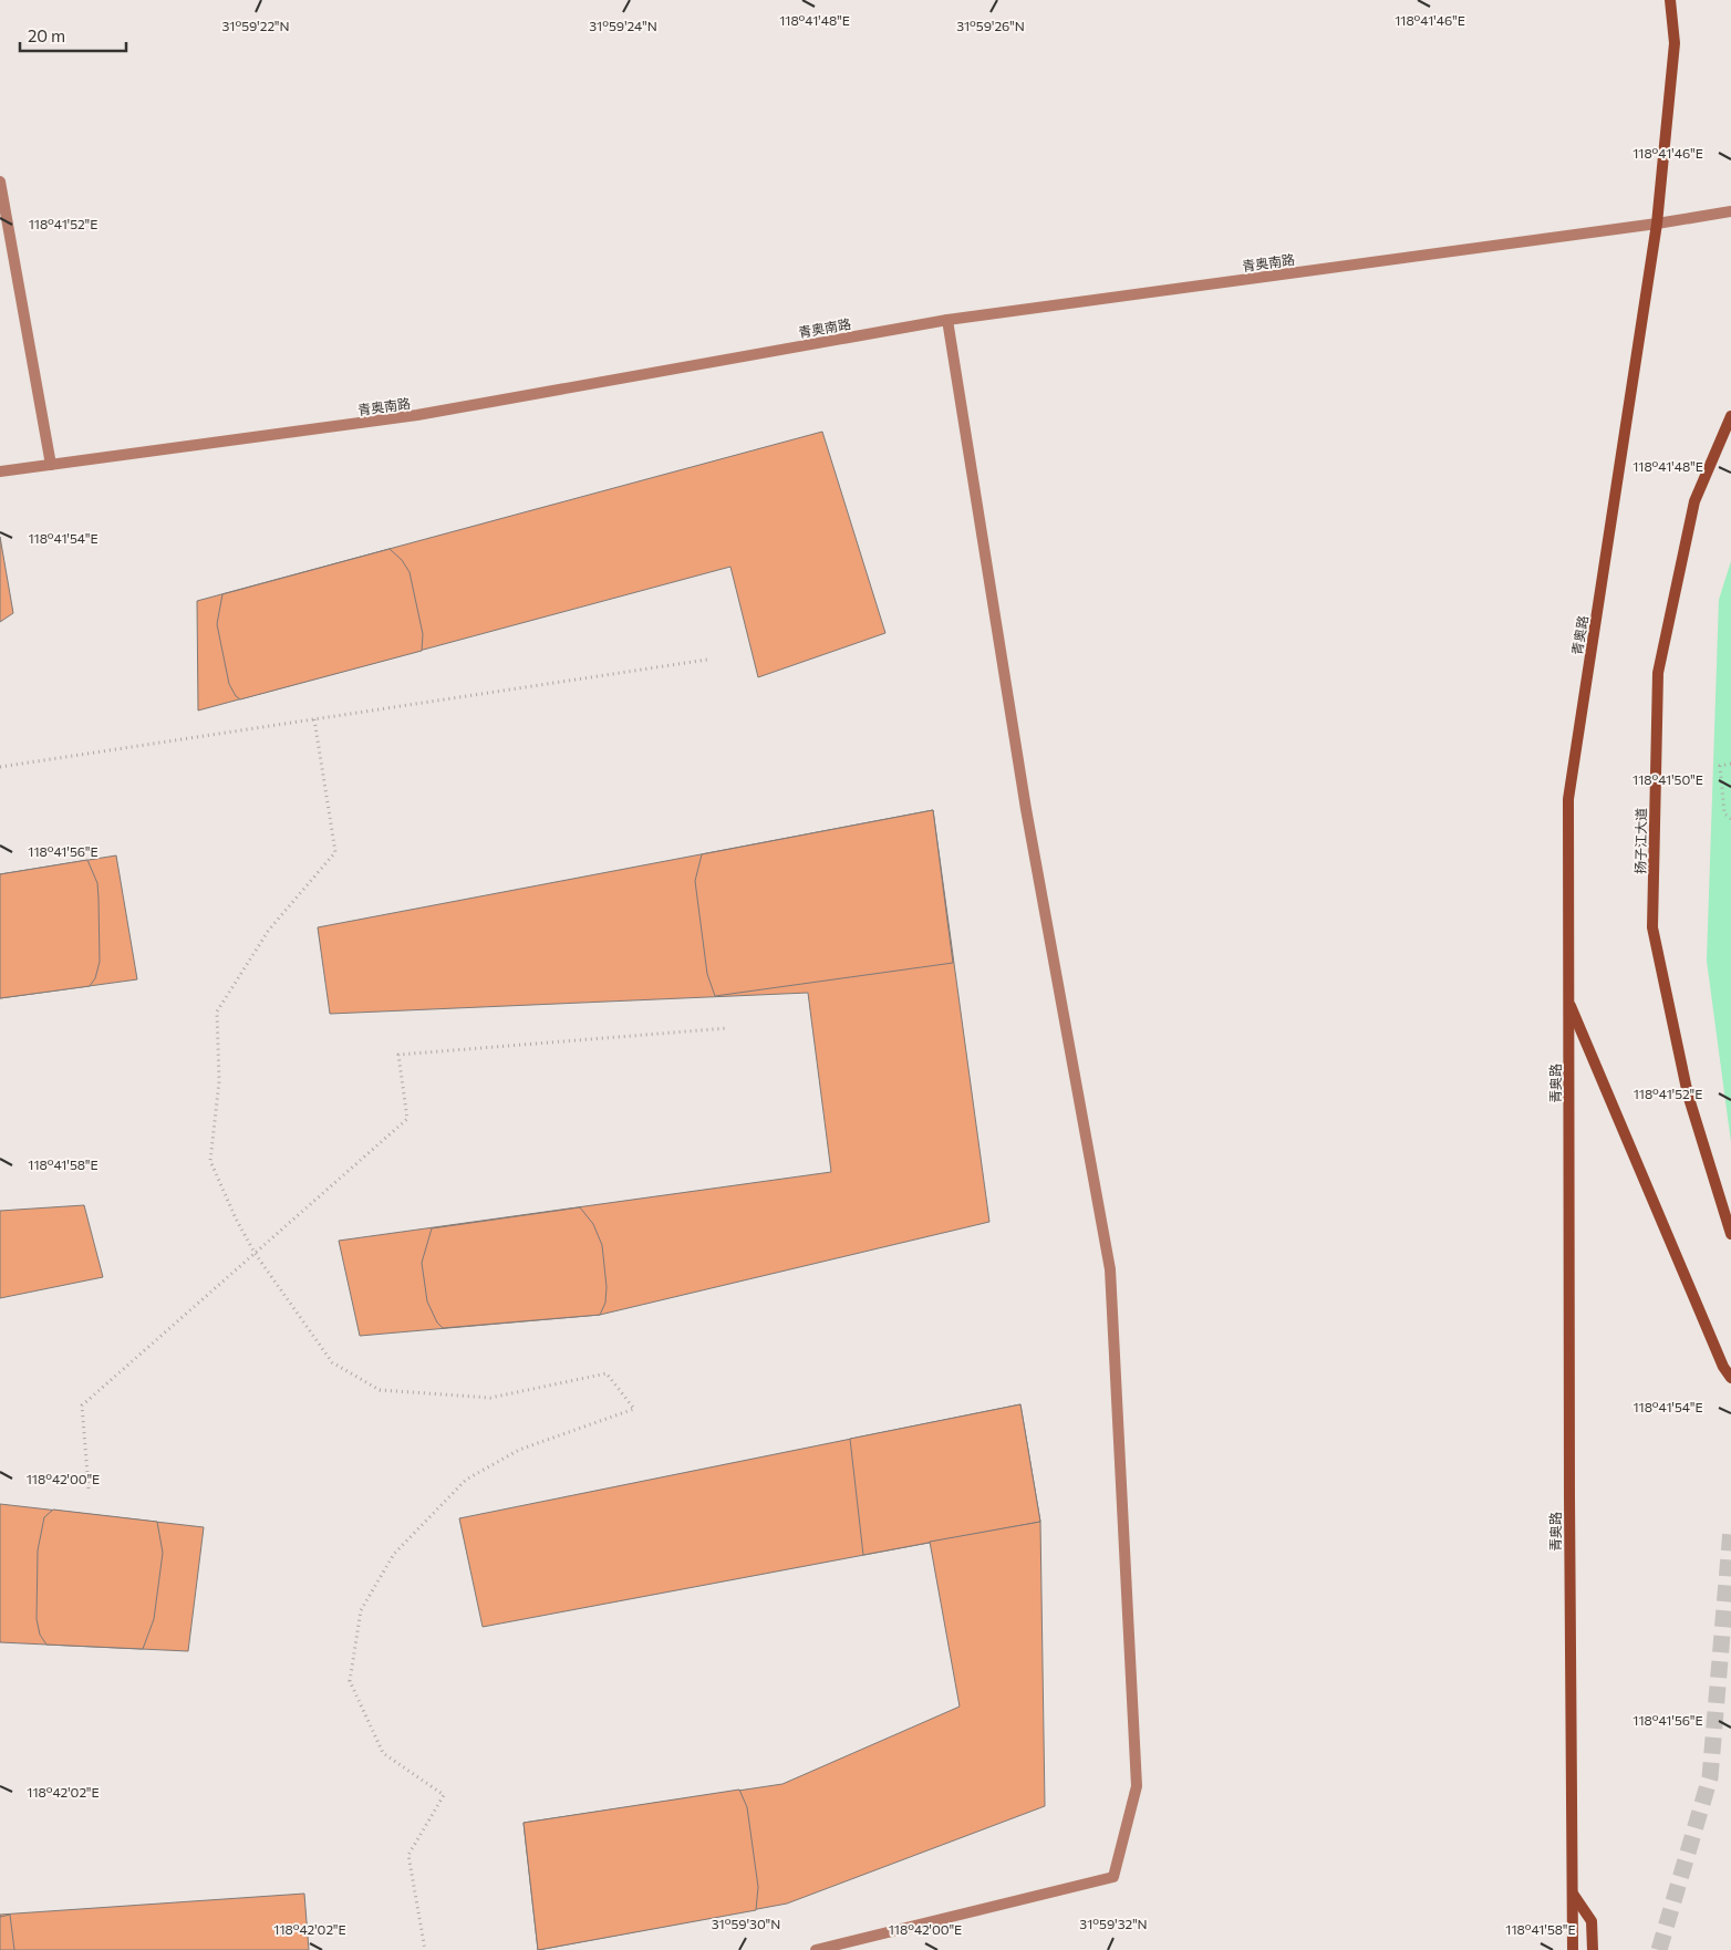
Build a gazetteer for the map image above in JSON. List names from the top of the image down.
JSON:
{
  "streets": {
    "street": ["青奥南路", "青奥路", "扬子江大道"]
  },
  "crossings": [
    ["青奥南路", "青奥路"]
  ],
  "scale_bar": "20 m",
  "coordinates": [
    "118°41'46\"E",
    "118°41'48\"E",
    "31°59'22\"N",
    "31°59'24\"N",
    "31°59'26\"N",
    "118°41'52\"E",
    "118°41'54\"E",
    "118°41'50\"E",
    "118°41'56\"E",
    "118°41'58\"E",
    "118°42'00\"E",
    "118°42'02\"E",
    "31°59'30\"N",
    "31°59'32\"N"
  ]
}
